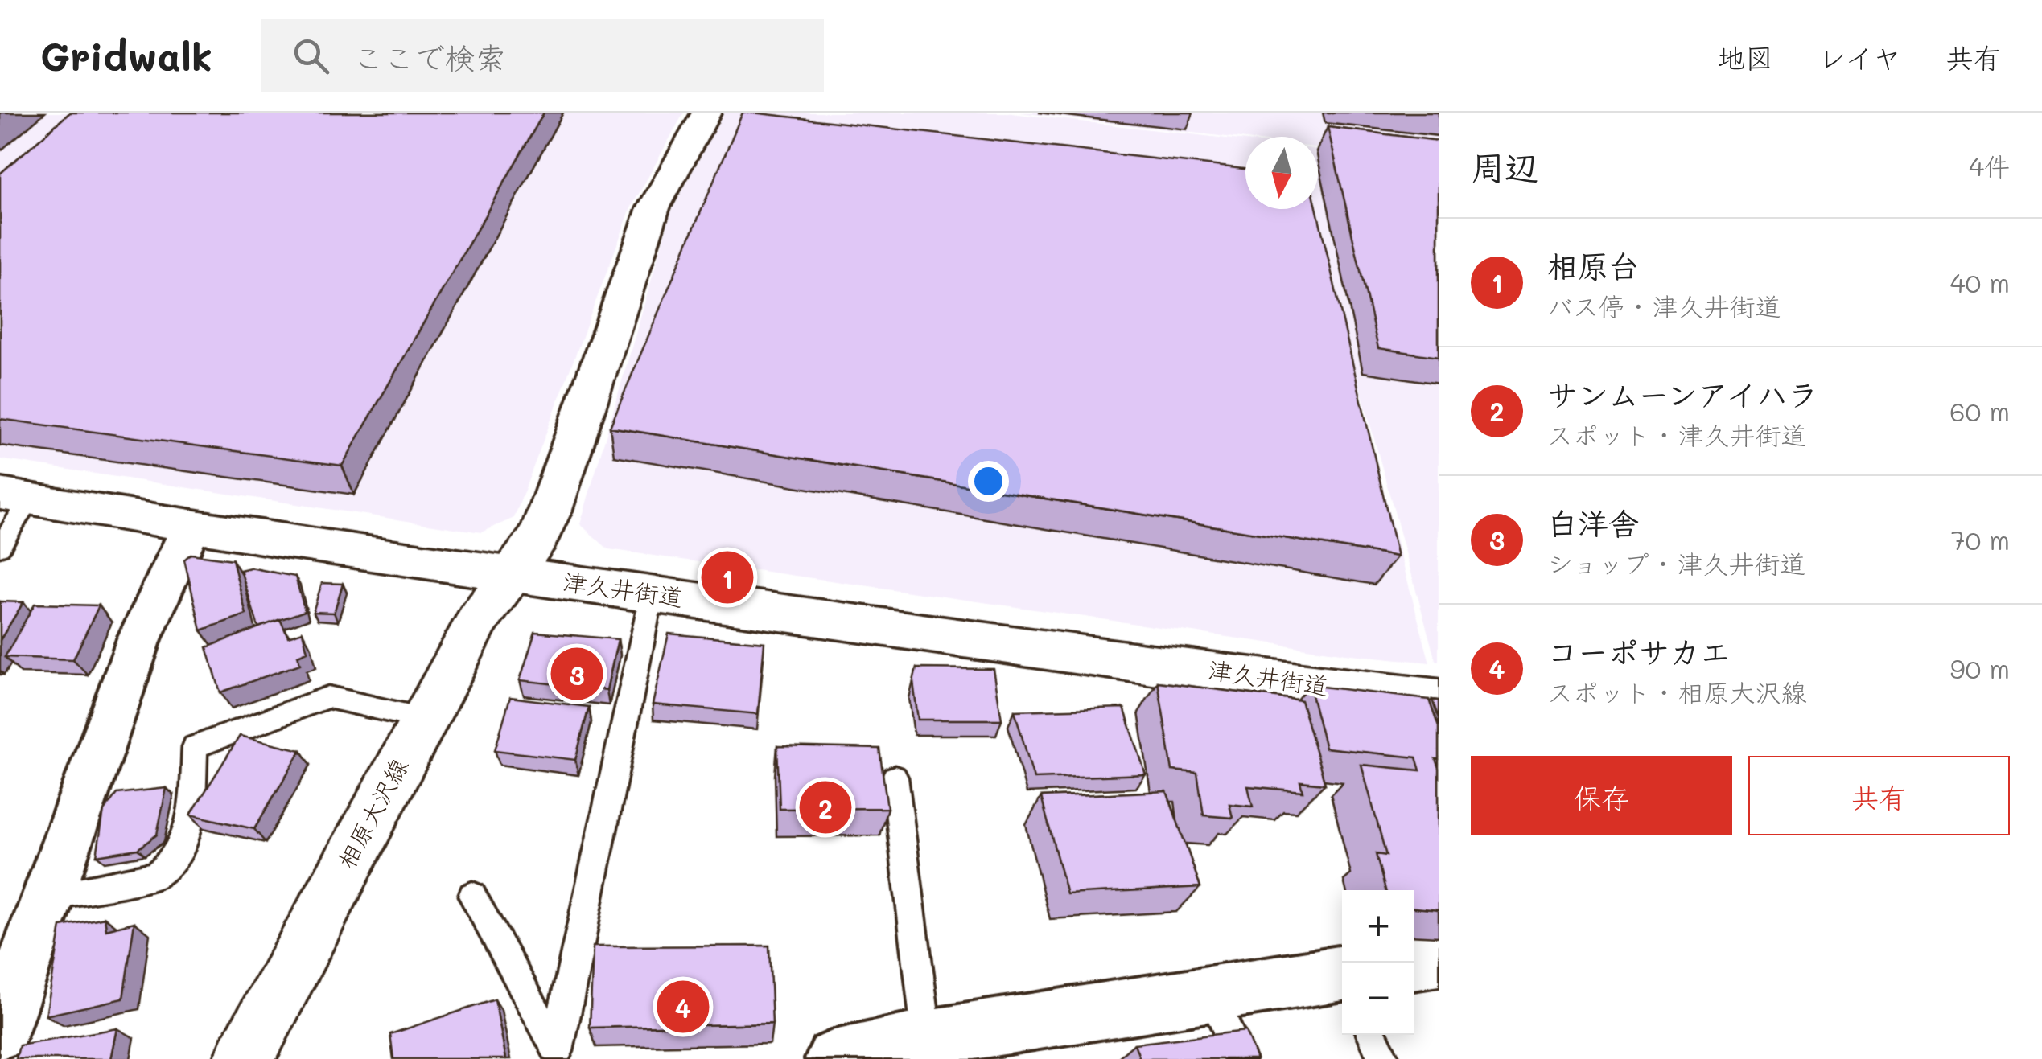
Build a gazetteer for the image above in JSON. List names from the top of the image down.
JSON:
{
  "streets": {
    "main road": ["津久井街道", "相原大沢線"]
  },
  "crossings": [
    ["津久井街道", "相原大沢線"]
  ],
  "north": "bottom",
  "page": {
    "header": "Gridwalk",
    "search": "ここで検索",
    "nav": ["地図", "レイヤ", "共有"],
    "heading": ["周辺", "4件"],
    "list": [
      {
        "mark": "1",
        "name": "相原台",
        "note": "バス停 · 津久井街道",
        "value": "40 m"
      },
      {
        "mark": "2",
        "name": "サンムーンアイハラ",
        "note": "スポット · 津久井街道",
        "value": "60 m"
      },
      {
        "mark": "3",
        "name": "白洋舎",
        "note": "ショップ · 津久井街道",
        "value": "70 m"
      },
      {
        "mark": "4",
        "name": "コーポサカエ",
        "note": "スポット · 相原大沢線",
        "value": "90 m"
      }
    ],
    "pins": [
      "1",
      "3",
      "2",
      "4"
    ],
    "buttons": ["保存", "共有"],
    "map_buttons": ["+", "−"]
  }
}
